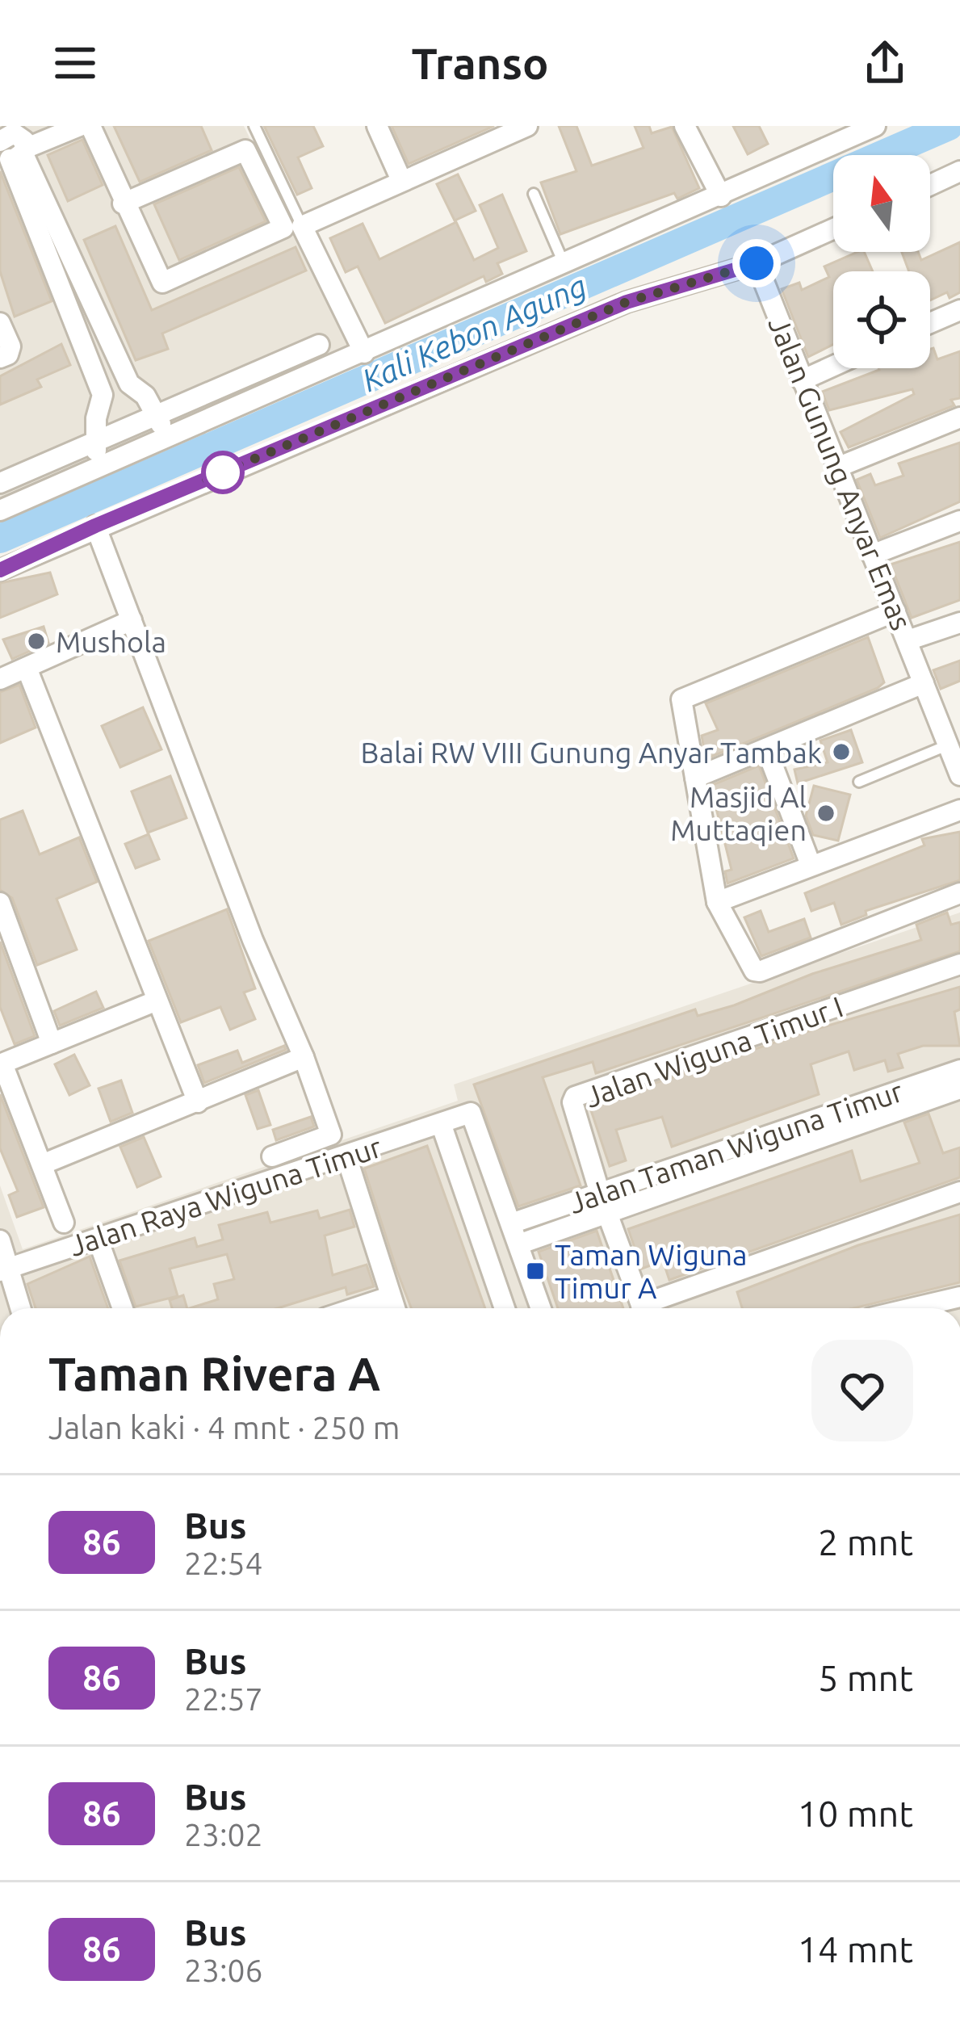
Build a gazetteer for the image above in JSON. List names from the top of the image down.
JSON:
{
  "streets": {
    "street": [
      "Jalan Gunung Anyar Emas",
      "Jalan Wiguna Timur I",
      "Jalan Taman Wiguna Timur",
      "Jalan Raya Wiguna Timur"
    ]
  },
  "crossings": [
    ["Jalan Wiguna Timur I", "Jalan Taman Wiguna Timur"],
    ["Jalan Taman Wiguna Timur", "Jalan Raya Wiguna Timur"]
  ],
  "water": ["Kali Kebon Agung"],
  "places": {
    "other": ["Mushola", "Balai RW VIII Gunung Anyar Tambak", "Masjid Al Muttaqien"],
    "transit": ["Taman Wiguna Timur A"]
  },
  "lines": ["bus line 86"],
  "north": "top",
  "page": {
    "header": "Transo",
    "heading": ["Taman Rivera A", "Jalan kaki · 4 mnt · 250 m"],
    "list": [
      {
        "mark": "86",
        "name": "Bus",
        "note": "22:54",
        "value": "2 mnt"
      },
      {
        "mark": "86",
        "name": "Bus",
        "note": "22:57",
        "value": "5 mnt"
      },
      {
        "mark": "86",
        "name": "Bus",
        "note": "23:02",
        "value": "10 mnt"
      },
      {
        "mark": "86",
        "name": "Bus",
        "note": "23:06",
        "value": "14 mnt"
      }
    ]
  }
}
